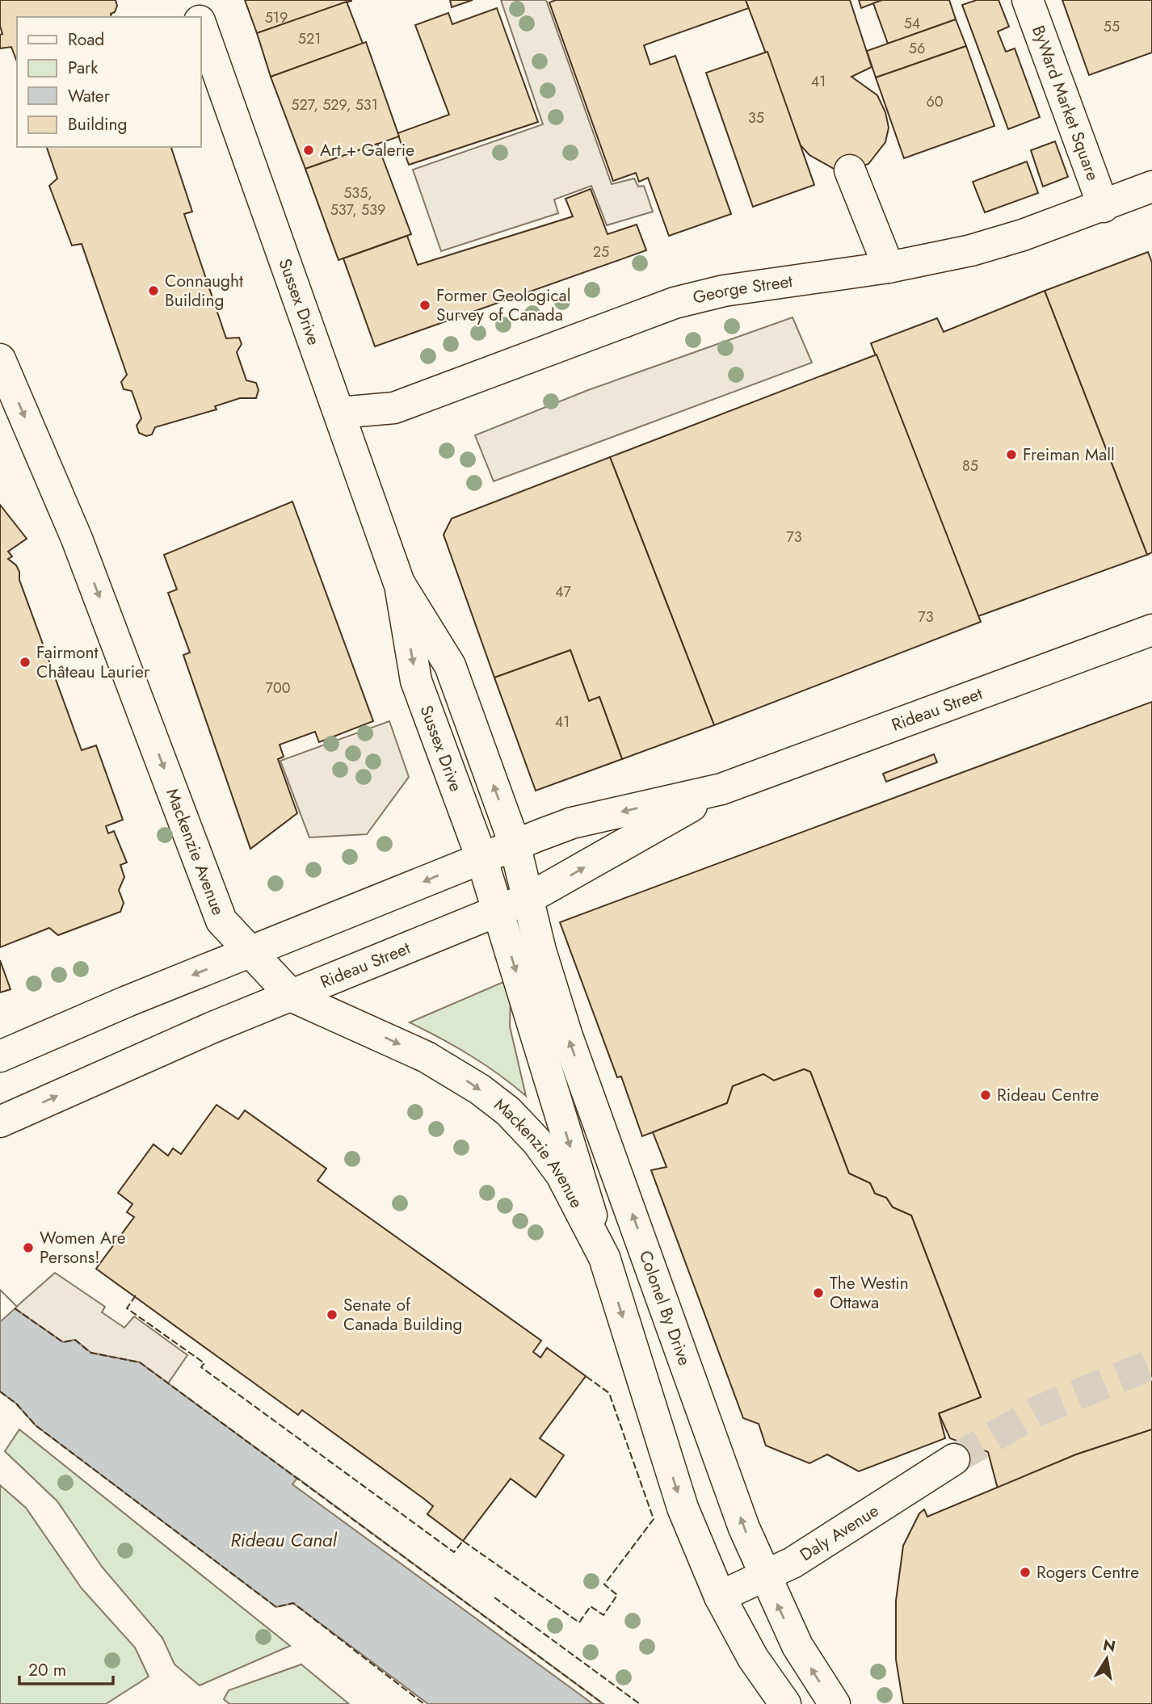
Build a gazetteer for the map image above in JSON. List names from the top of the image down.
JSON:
{
  "streets": {
    "main road": [
      "ByWard Market Square",
      "George Street",
      "Sussex Drive",
      "Rideau Street",
      "Mackenzie Avenue",
      "Colonel By Drive",
      "Daly Avenue"
    ]
  },
  "crossings": [
    ["ByWard Market Square", "George Street"],
    ["George Street", "Sussex Drive"],
    ["Sussex Drive", "Rideau Street"],
    ["Sussex Drive", "Colonel By Drive"],
    ["Rideau Street", "Mackenzie Avenue"],
    ["Rideau Street", "Colonel By Drive"],
    ["Colonel By Drive", "Daly Avenue"]
  ],
  "water": ["Rideau Canal"],
  "places": [
    "Art + Galerie",
    "Connaught Building",
    "Former Geological Survey of Canada",
    "Freiman Mall",
    "Fairmont Château Laurier",
    "Rideau Centre",
    "Women Are Persons!",
    "The Westin Ottawa",
    "Senate of Canada Building",
    "Rogers Centre"
  ],
  "house_numbers": [
    "519",
    "54",
    "55",
    "521",
    "56",
    "41",
    "60",
    "527, 529, 531",
    "35",
    "535, 537, 539",
    "25",
    "85",
    "73",
    "47",
    "73",
    "700",
    "41"
  ],
  "legend": [
    "Road",
    "Park",
    "Water",
    "Building"
  ],
  "scale_bar": "20 m",
  "north": "top"
}
